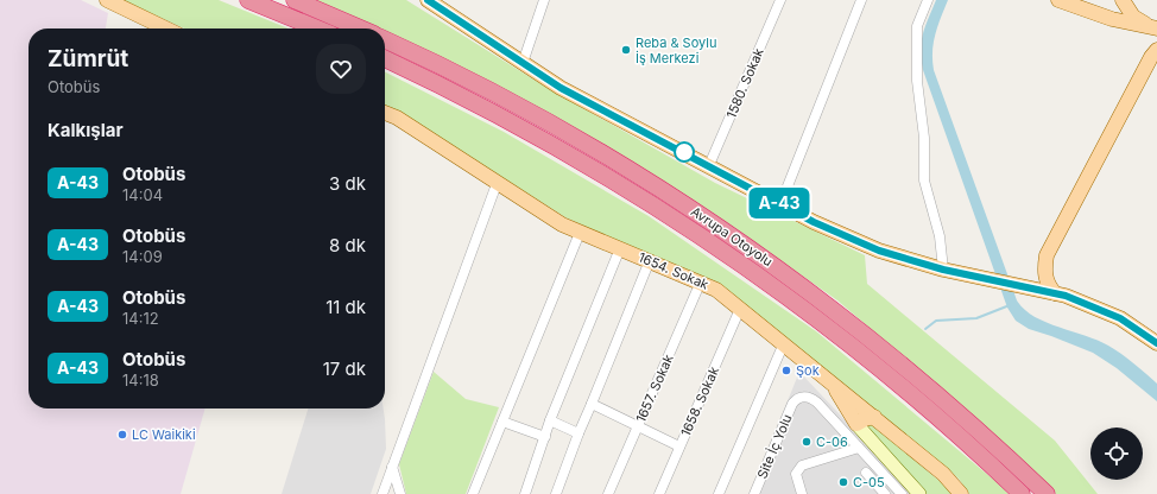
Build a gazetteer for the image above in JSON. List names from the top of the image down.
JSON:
{
  "streets": {
    "highway": ["Avrupa Otoyolu"],
    "main road": ["1654. Sokak"],
    "street": [
      "1580. Sokak",
      "1657. Sokak",
      "1658. Sokak",
      "Site İç Yolu"
    ]
  },
  "crossings": [
    ["1654. Sokak", "1657. Sokak"],
    ["1654. Sokak", "1658. Sokak"]
  ],
  "places": [
    "Reba & Soylu İş Merkezi",
    "Şok",
    "LC Waikiki",
    "C-06",
    "C-05"
  ],
  "lines": ["bus line A-43"],
  "page": {
    "on_map": "A-43",
    "heading": [
      ["Zümrüt", "Otobüs"],
      "Kalkışlar"
    ],
    "list": [
      {
        "mark": "A-43",
        "name": "Otobüs",
        "note": "14:04",
        "value": "3 dk"
      },
      {
        "mark": "A-43",
        "name": "Otobüs",
        "note": "14:09",
        "value": "8 dk"
      },
      {
        "mark": "A-43",
        "name": "Otobüs",
        "note": "14:12",
        "value": "11 dk"
      },
      {
        "mark": "A-43",
        "name": "Otobüs",
        "note": "14:18",
        "value": "17 dk"
      }
    ]
  }
}
